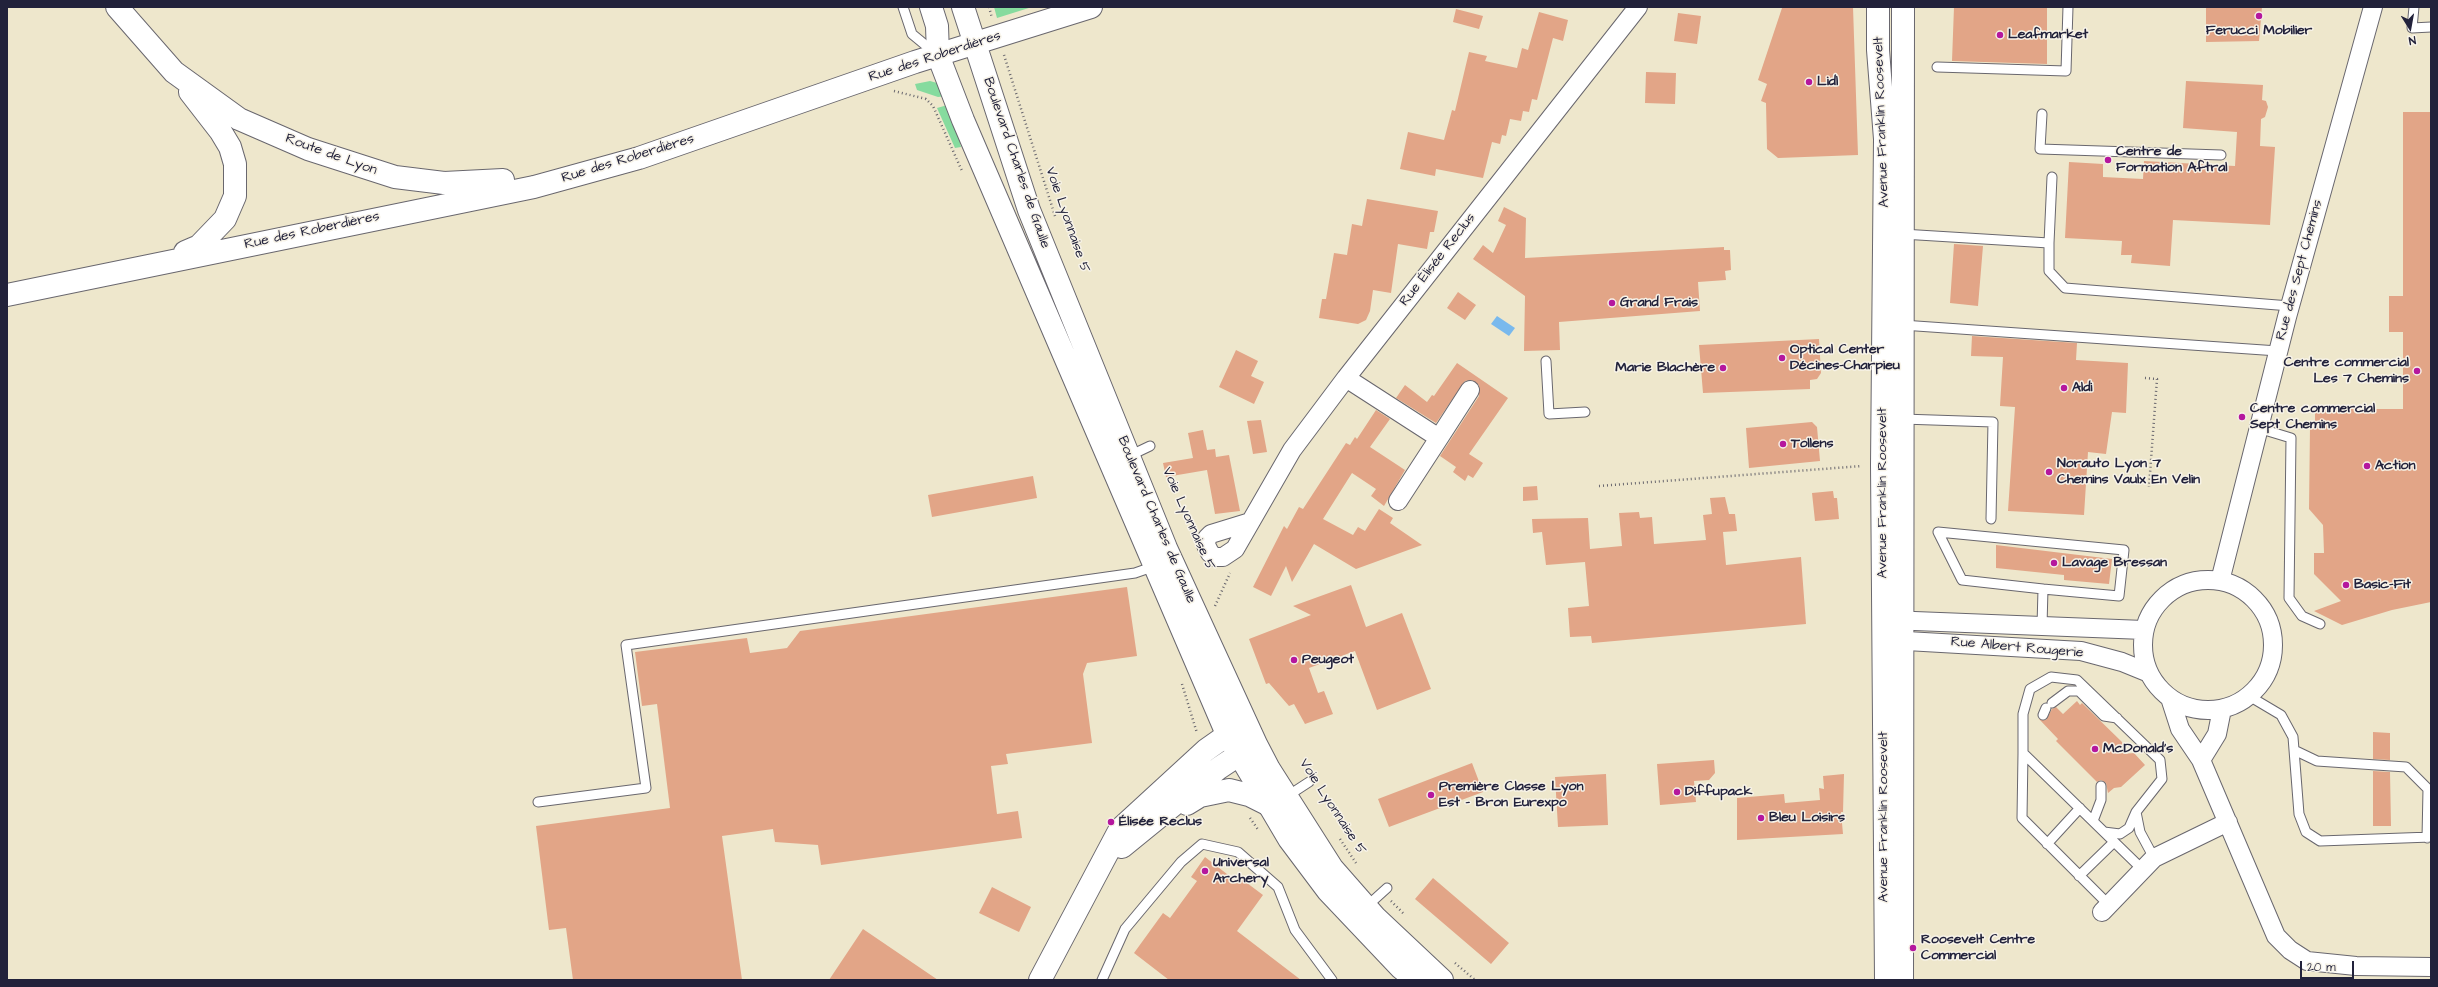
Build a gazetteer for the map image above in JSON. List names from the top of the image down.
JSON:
{
  "streets": {
    "street": [
      "Rue des Roberdières",
      "Avenue Franklin Roosevelt",
      "Route de Lyon",
      "Boulevard Charles de Gaulle",
      "Rue Élisée Reclus",
      "Rue des Sept Chemins",
      "Rue Albert Rougerie"
    ],
    "path": ["Voie Lyonnaise 5"]
  },
  "crossings": [
    ["Rue des Roberdières", "Route de Lyon"],
    ["Rue des Roberdières", "Boulevard Charles de Gaulle"],
    ["Rue des Roberdières", "Voie Lyonnaise 5"],
    ["Avenue Franklin Roosevelt", "Rue Albert Rougerie"],
    ["Rue des Sept Chemins", "Rue Albert Rougerie"]
  ],
  "places": [
    "Ferucci Mobilier",
    "Leafmarket",
    "Lidl",
    "Centre de Formation Aftral",
    "Grand Frais",
    "Optical Center Décines-Charpieu",
    "Marie Blachère",
    "Centre commercial Les 7 Chemins",
    "Aldi",
    "Centre commercial Sept Chemins",
    "Tollens",
    "Action",
    "Norauto Lyon 7 Chemins Vaulx En Velin",
    "Lavage Bressan",
    "Basic-Fit",
    "Peugeot",
    "McDonald's",
    "Diffupack",
    "Première Classe Lyon Est - Bron Eurexpo",
    "Bleu Loisirs",
    "Élisée Reclus",
    "Universal Archery",
    "Roosevelt Centre Commercial"
  ],
  "scale_bar": "20 m",
  "north": "bottom"
}
